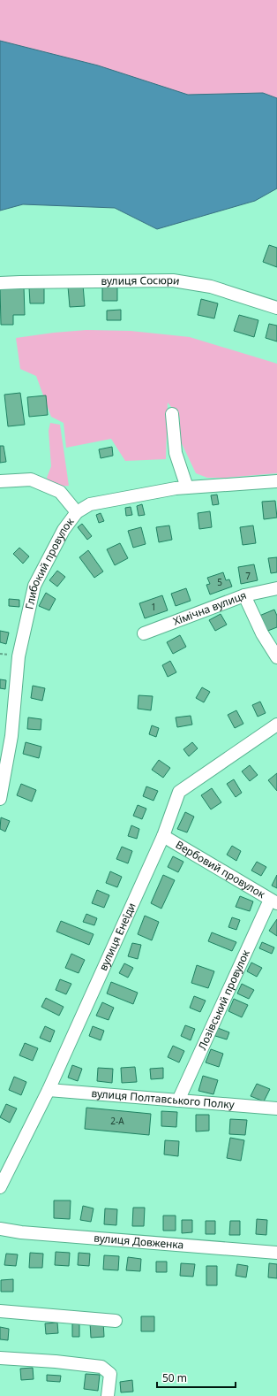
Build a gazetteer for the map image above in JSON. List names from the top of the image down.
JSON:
{
  "streets": {
    "street": [
      "вулиця Сосюри",
      "Глибокий провулок",
      "Хімічна вулиця",
      "Вербовий провулок",
      "вулиця Енеїди",
      "Лозівський провулок",
      "вулиця Полтавського Полку",
      "вулиця Довженка"
    ]
  },
  "crossings": [
    ["Вербовий провулок", "вулиця Енеїди"],
    ["Вербовий провулок", "Лозівський провулок"],
    ["вулиця Енеїди", "вулиця Полтавського Полку"],
    ["Лозівський провулок", "вулиця Полтавського Полку"]
  ],
  "house_numbers": [
    "7",
    "5",
    "1",
    "2-А"
  ],
  "scale_bar": "50 m"
}
